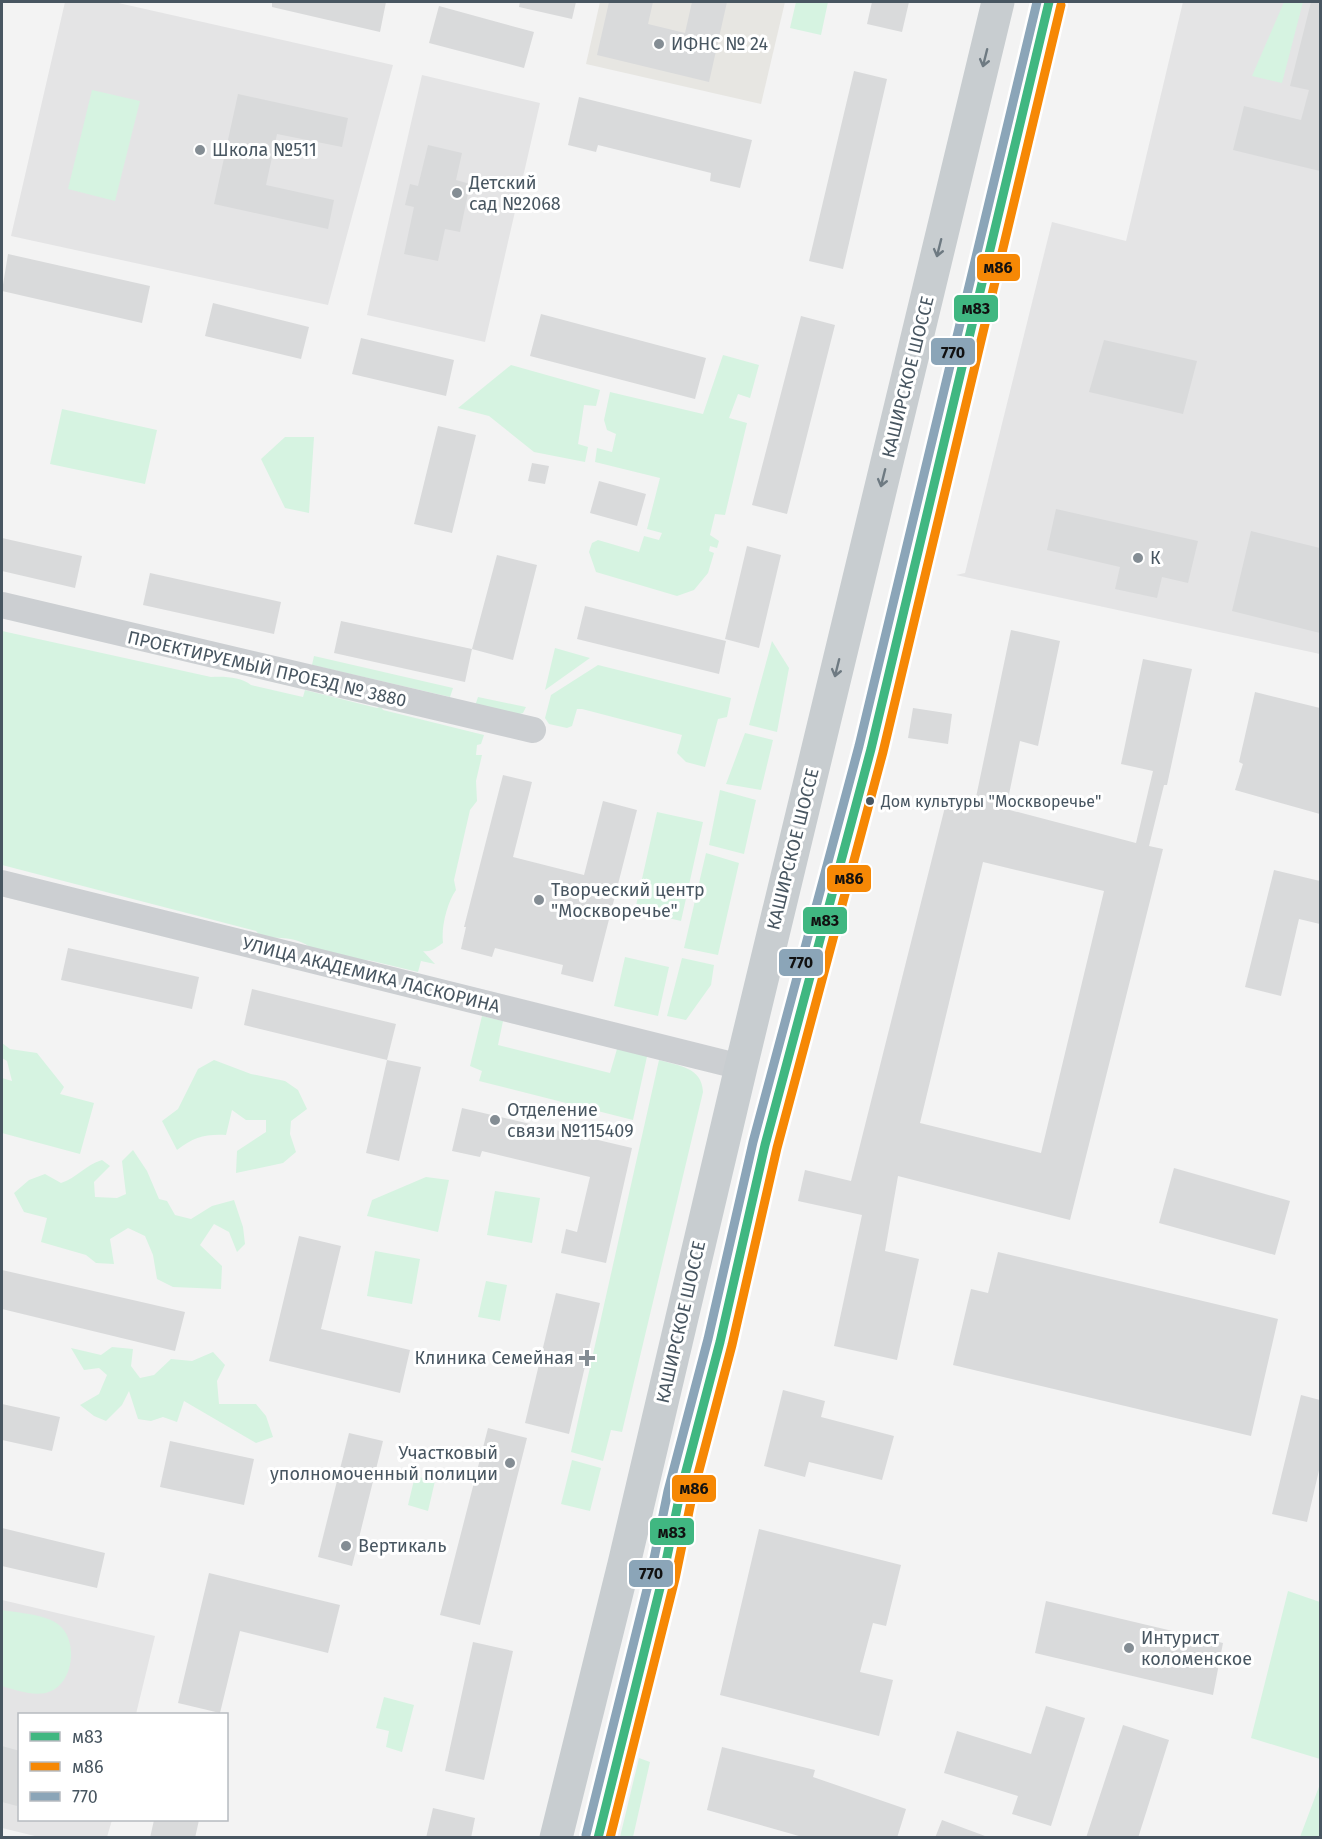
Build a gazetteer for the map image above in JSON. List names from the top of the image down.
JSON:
{
  "streets": {
    "main road": ["КАШИРСКОЕ ШОССЕ"],
    "street": ["ПРОЕКТИРУЕМЫЙ ПРОЕЗД № 3880", "УЛИЦА АКАДЕМИКА ЛАСКОРИНА"]
  },
  "crossings": [
    ["КАШИРСКОЕ ШОССЕ", "УЛИЦА АКАДЕМИКА ЛАСКОРИНА"]
  ],
  "places": {
    "other": [
      "ИФНС № 24",
      "Школа №511",
      "Детский сад №2068",
      "К",
      "Дом культуры \"Москворечье\"",
      "Творческий центр \"Москворечье\"",
      "Отделение связи №115409",
      "Участковый уполномоченный полиции",
      "Вертикаль",
      "Интурист коломенское"
    ],
    "health": ["Клиника Семейная"]
  },
  "lines": ["transit line м83", "transit line 770", "transit line м86"],
  "legend": ["м83", "м86", "770"]
}
